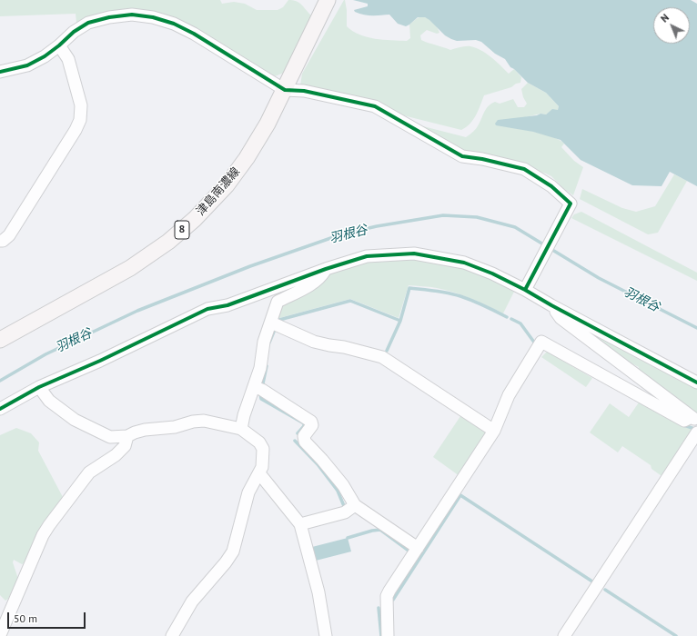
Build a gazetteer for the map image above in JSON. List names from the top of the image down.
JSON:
{
  "streets": {
    "main road": ["津島南濃線", "8"]
  },
  "water": ["羽根谷"],
  "scale_bar": "50 m",
  "north": "top left"
}
